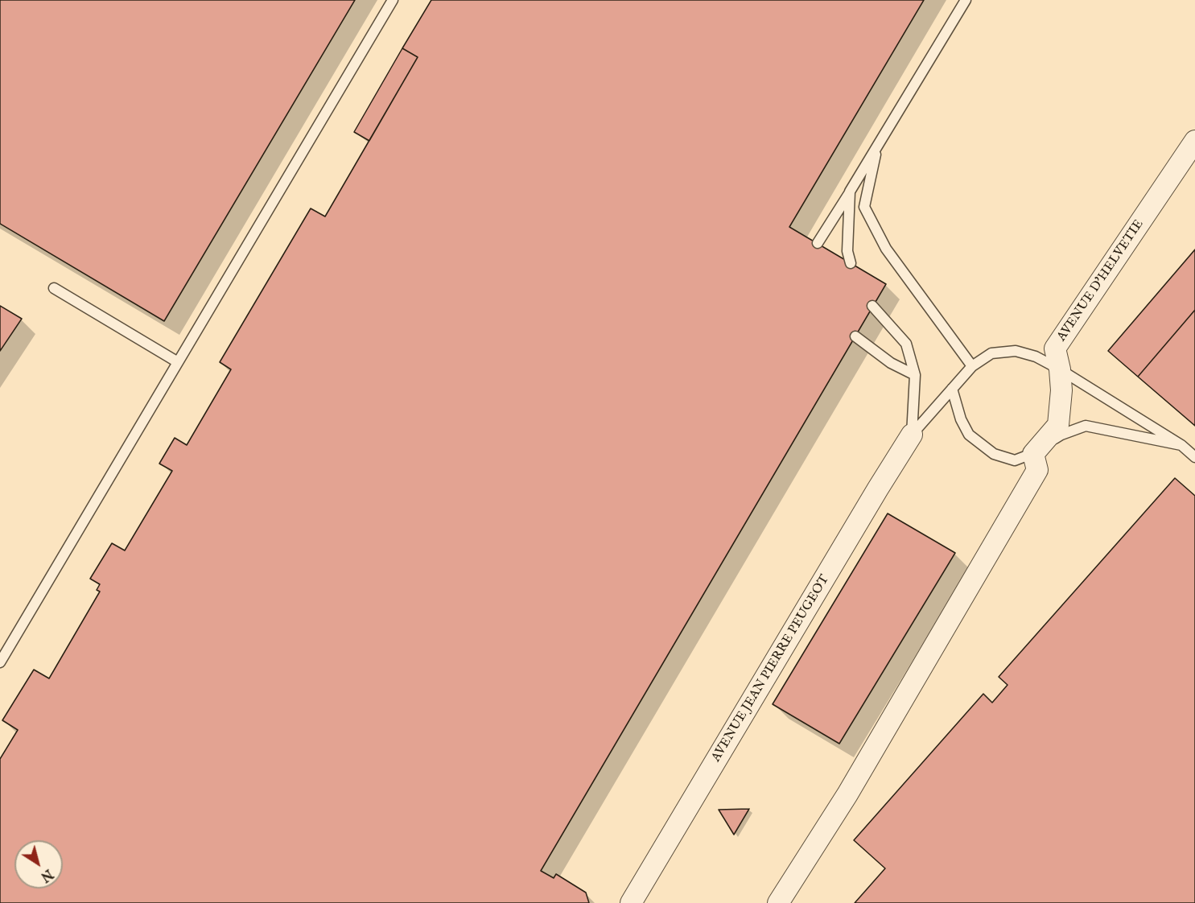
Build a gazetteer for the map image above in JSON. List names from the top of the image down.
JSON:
{
  "streets": {
    "street": ["AVENUE D'HELVETIE", "AVENUE JEAN PIERRE PEUGEOT"]
  },
  "north": "bottom right"
}
